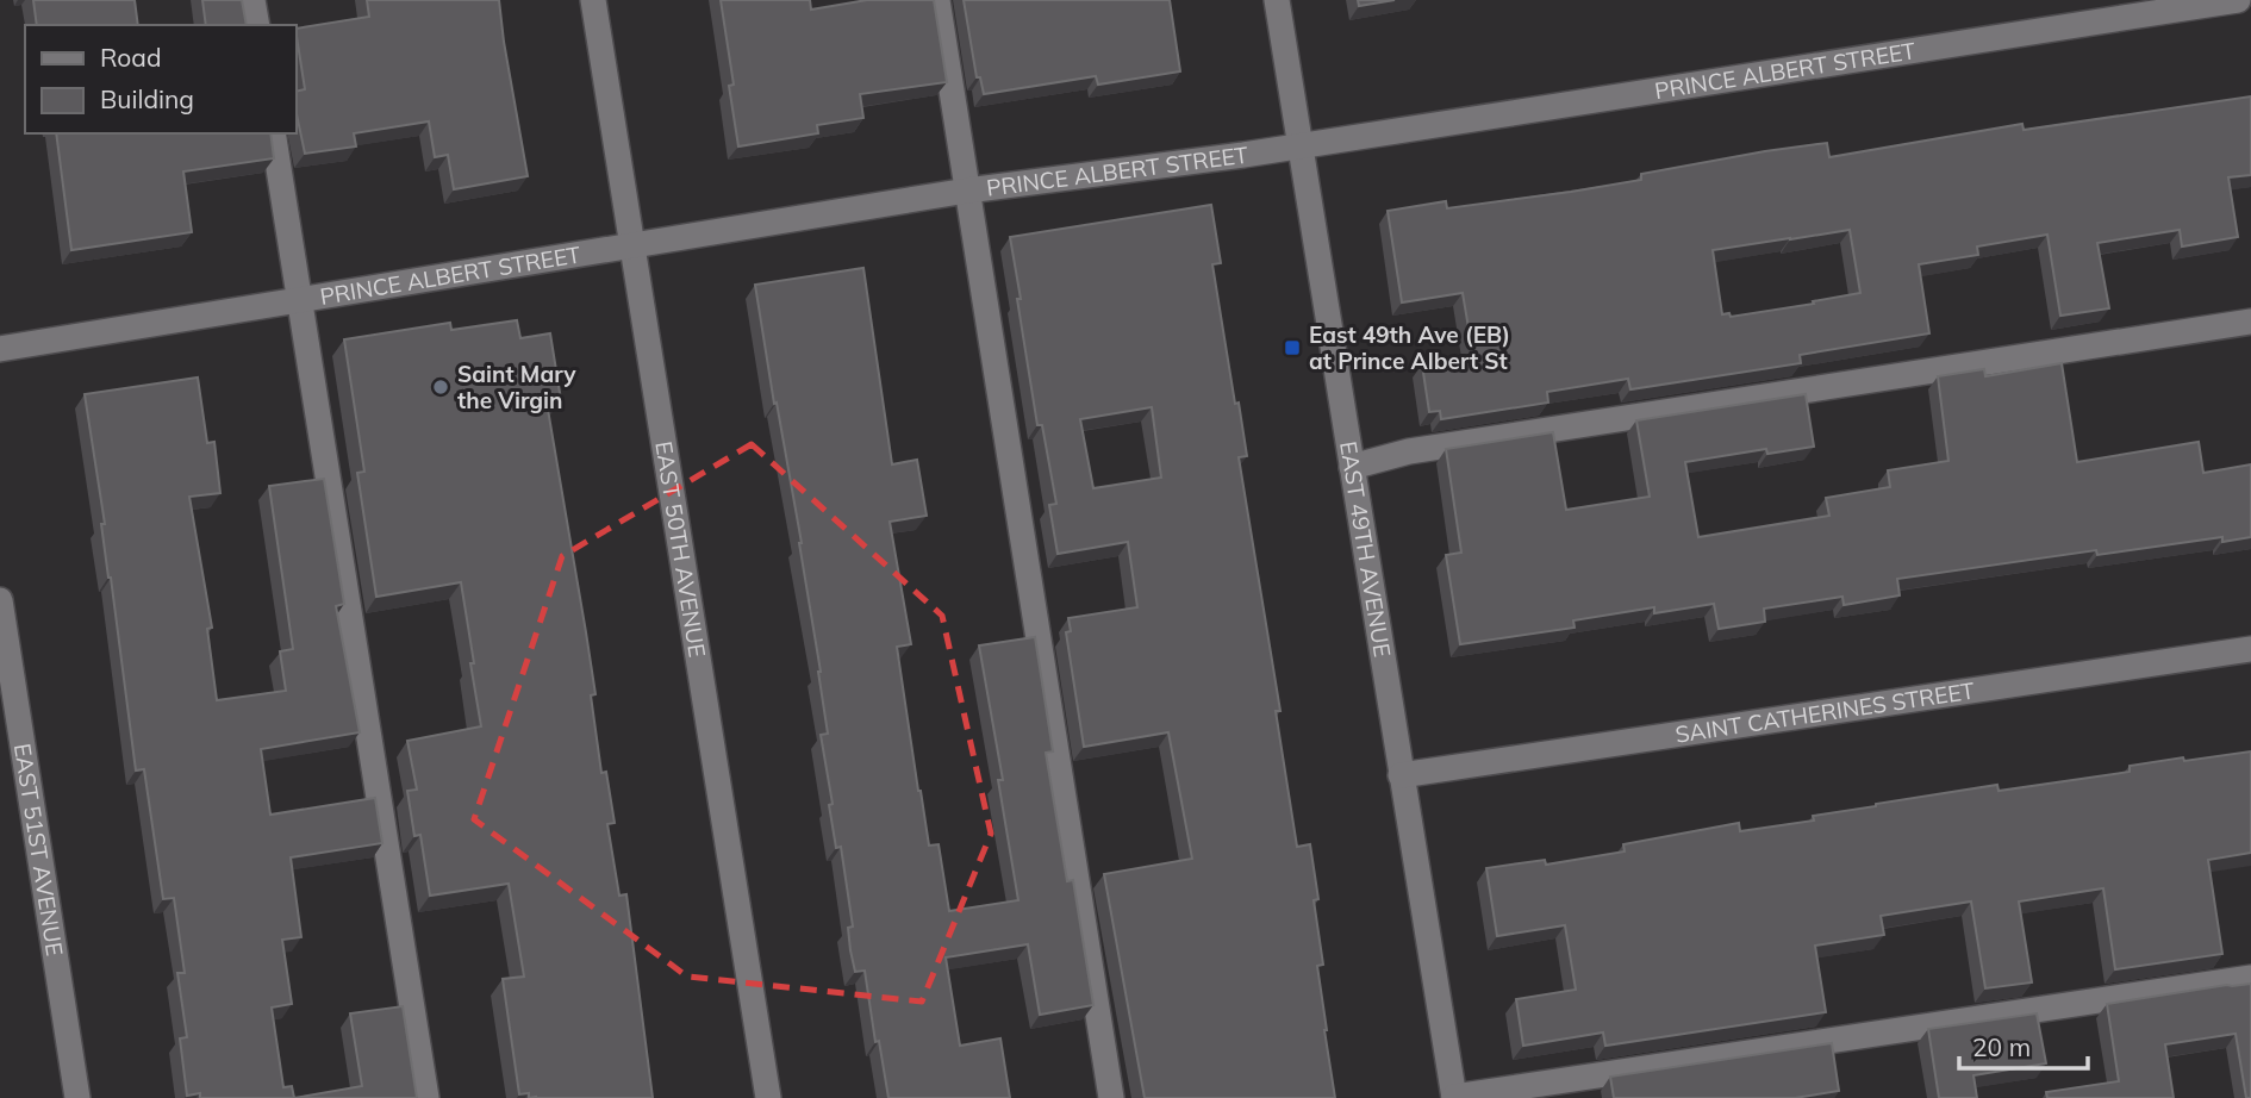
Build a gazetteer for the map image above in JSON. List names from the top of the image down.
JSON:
{
  "streets": {
    "street": [
      "PRINCE ALBERT STREET",
      "EAST 50TH AVENUE",
      "EAST 49TH AVENUE",
      "SAINT CATHERINES STREET",
      "EAST 51ST AVENUE"
    ]
  },
  "crossings": [
    ["PRINCE ALBERT STREET", "EAST 50TH AVENUE"],
    ["PRINCE ALBERT STREET", "EAST 49TH AVENUE"],
    ["EAST 49TH AVENUE", "SAINT CATHERINES STREET"]
  ],
  "places": {
    "transit": ["East 49th Ave (EB) at Prince Albert St"],
    "other": ["Saint Mary the Virgin"]
  },
  "legend": ["Road", "Building"],
  "scale_bar": "20 m"
}
